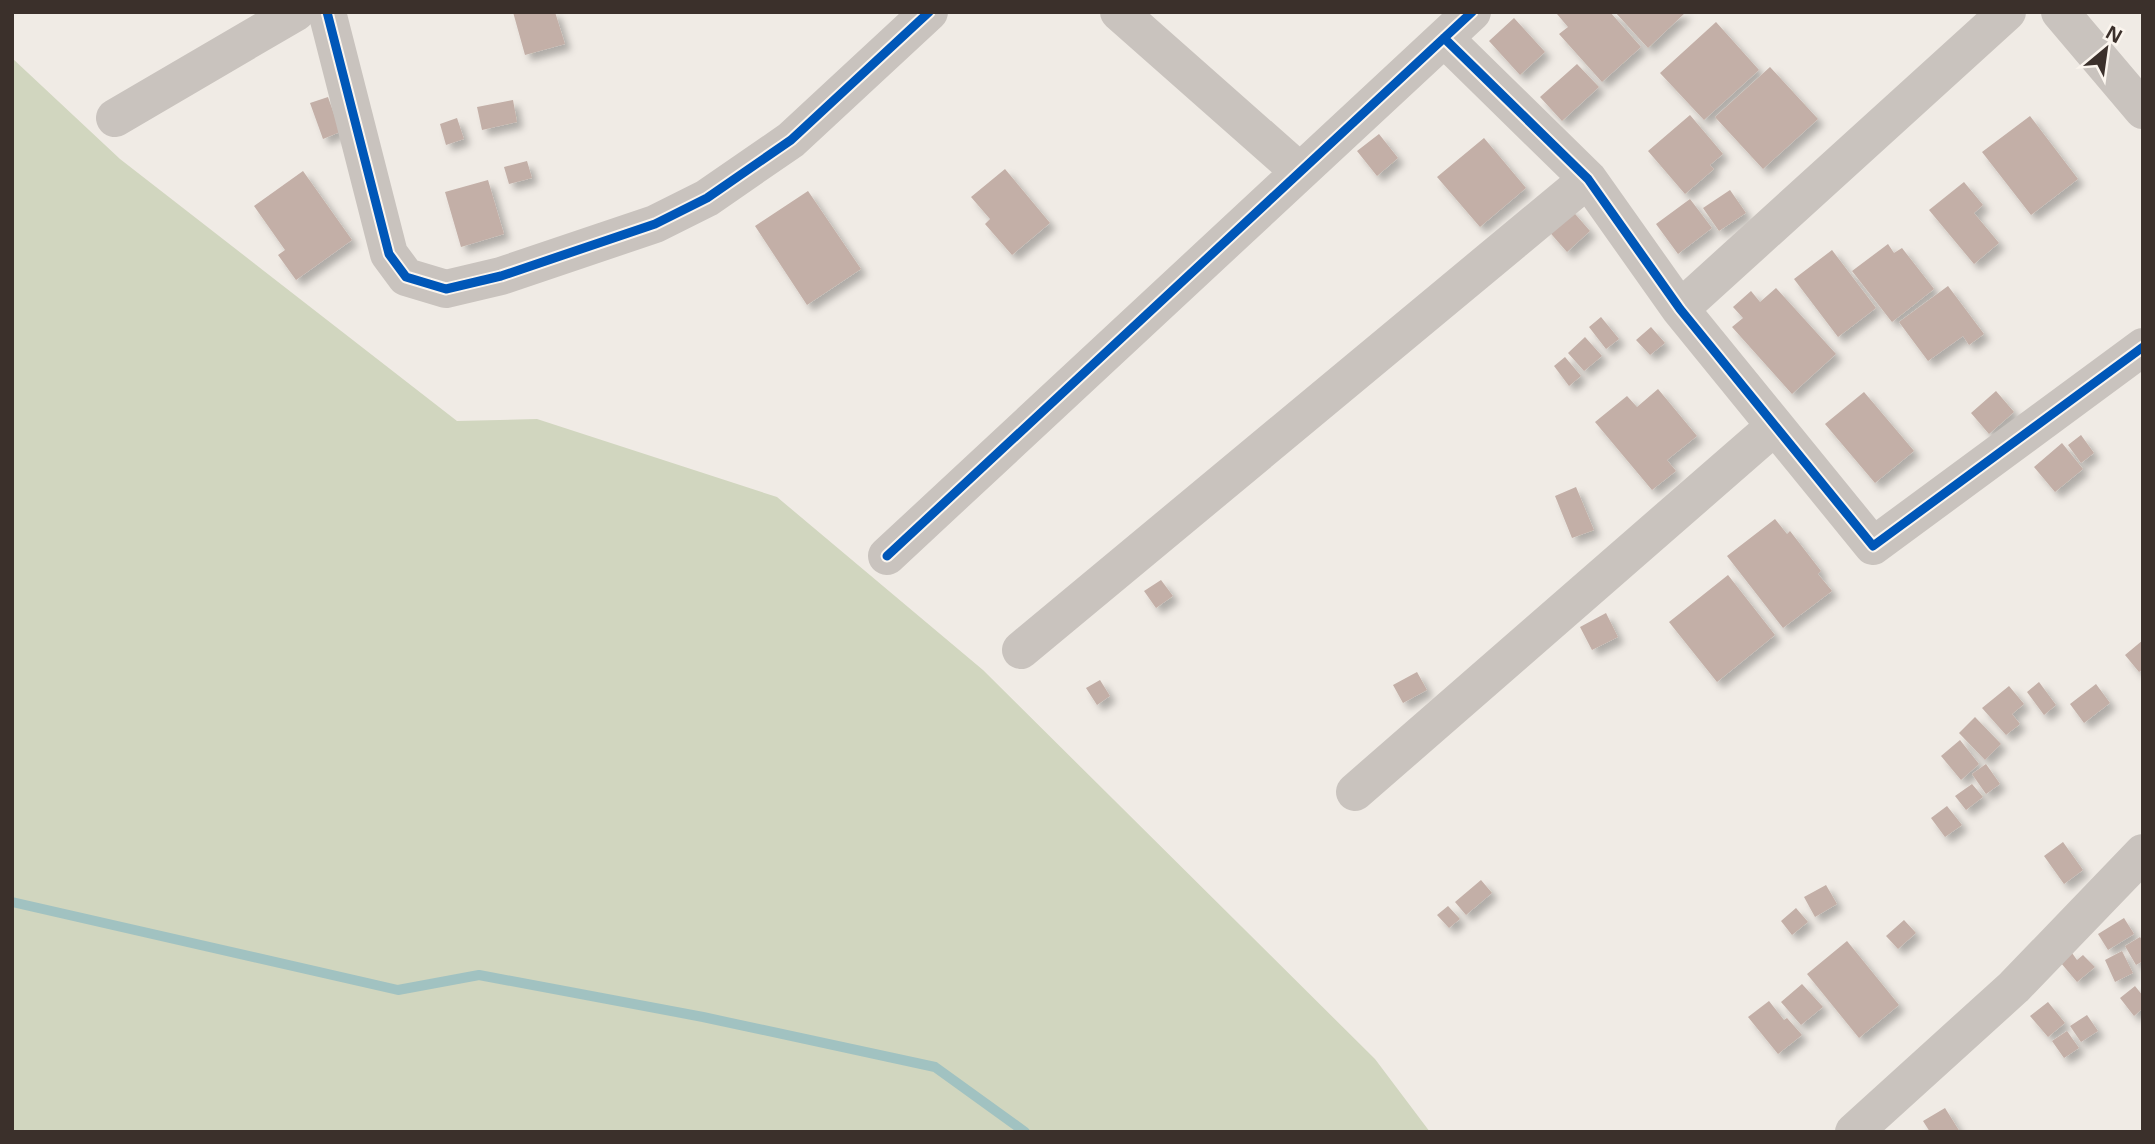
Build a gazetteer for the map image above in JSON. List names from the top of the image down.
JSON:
{
  "north": "top right"
}
